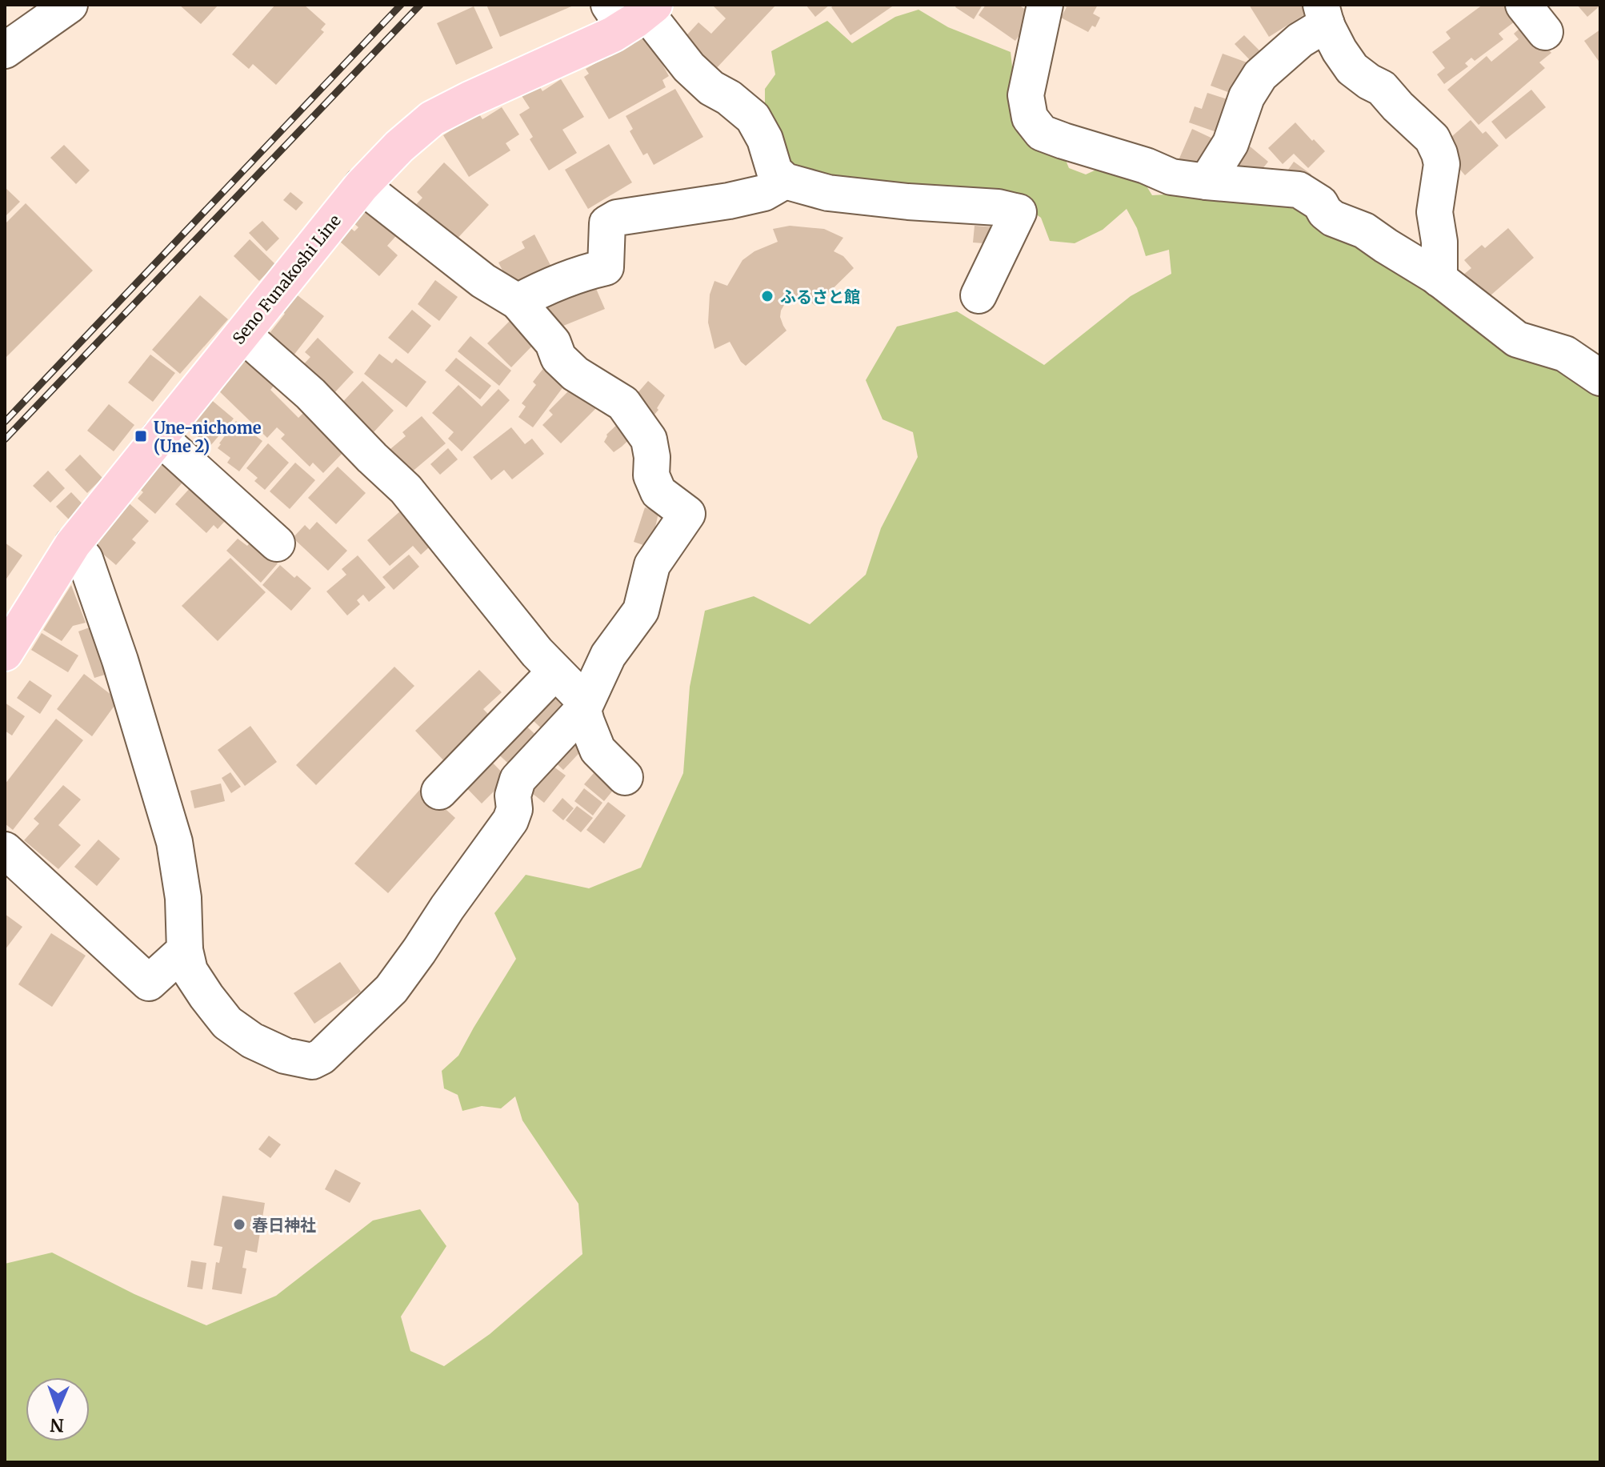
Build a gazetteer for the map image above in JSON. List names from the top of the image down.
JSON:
{
  "streets": {
    "main road": ["Seno Funakoshi Line"]
  },
  "places": {
    "other": ["ふるさと館", "春日神社"],
    "transit": ["Une-nichome (Une 2)"]
  },
  "north": "bottom"
}
